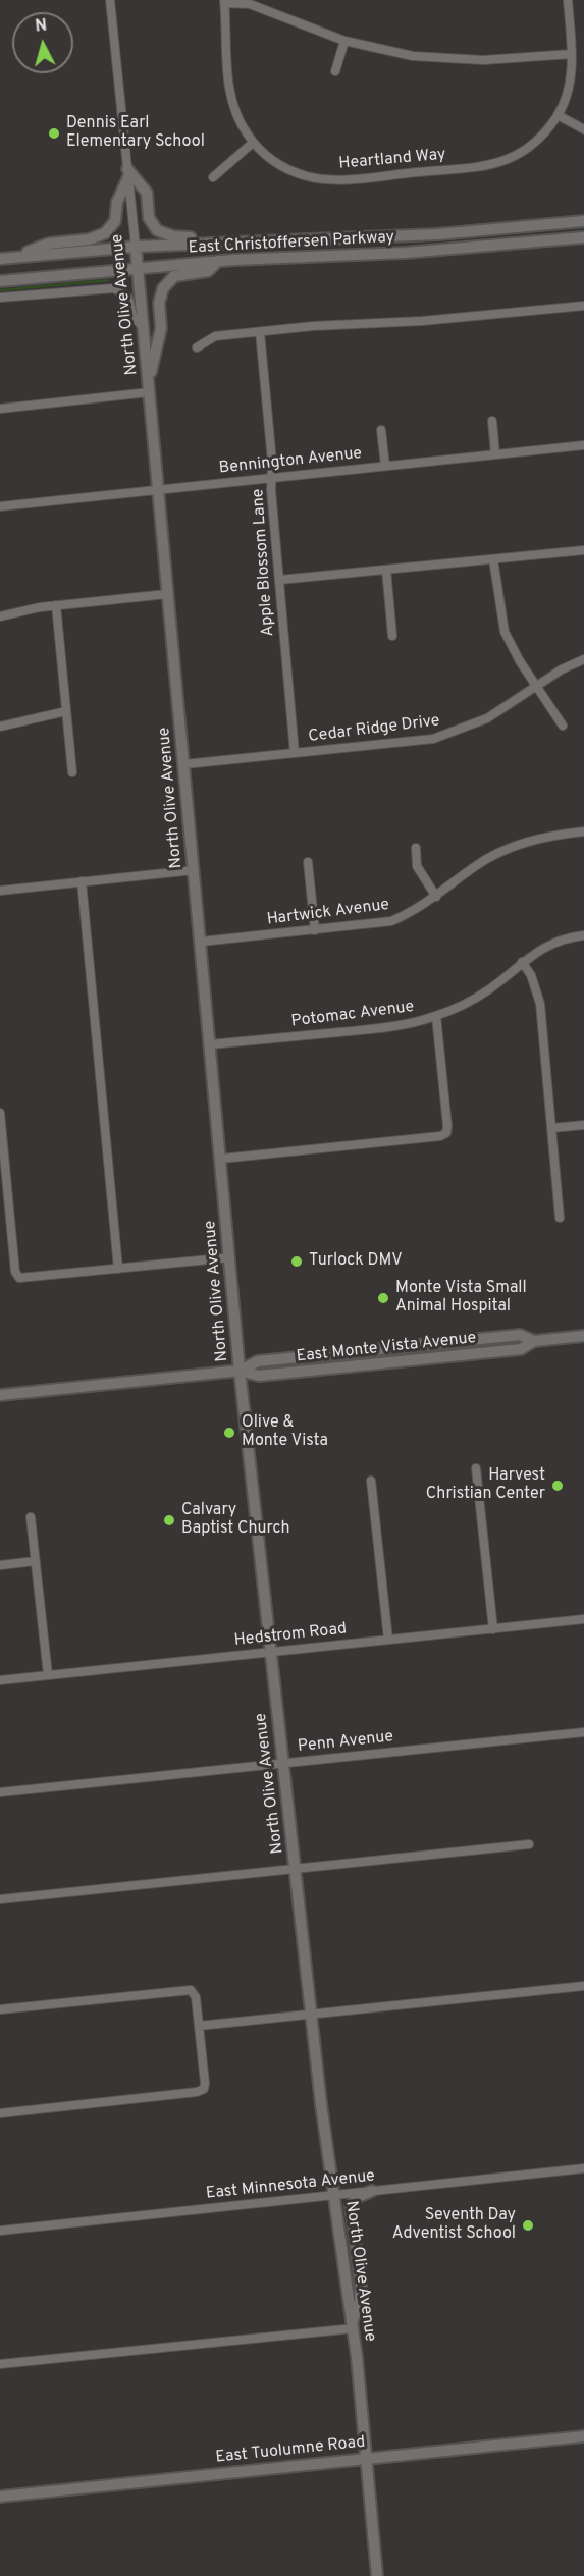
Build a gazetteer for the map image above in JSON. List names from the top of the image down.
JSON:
{
  "streets": {
    "street": [
      "Heartland Way",
      "East Christoffersen Parkway",
      "North Olive Avenue",
      "Bennington Avenue",
      "Apple Blossom Lane",
      "Cedar Ridge Drive",
      "Hartwick Avenue",
      "Potomac Avenue",
      "East Monte Vista Avenue",
      "Hedstrom Road",
      "Penn Avenue",
      "East Minnesota Avenue",
      "East Tuolumne Road"
    ]
  },
  "crossings": [
    ["East Christoffersen Parkway", "North Olive Avenue"],
    ["North Olive Avenue", "Bennington Avenue"],
    ["North Olive Avenue", "Cedar Ridge Drive"],
    ["North Olive Avenue", "Hartwick Avenue"],
    ["North Olive Avenue", "Potomac Avenue"],
    ["North Olive Avenue", "East Monte Vista Avenue"],
    ["North Olive Avenue", "Hedstrom Road"],
    ["North Olive Avenue", "Penn Avenue"],
    ["North Olive Avenue", "East Minnesota Avenue"],
    ["North Olive Avenue", "East Tuolumne Road"],
    ["Bennington Avenue", "Apple Blossom Lane"],
    ["Apple Blossom Lane", "Cedar Ridge Drive"]
  ],
  "places": [
    "Dennis Earl Elementary School",
    "Turlock DMV",
    "Monte Vista Small Animal Hospital",
    "Olive & Monte Vista",
    "Harvest Christian Center",
    "Calvary Baptist Church",
    "Seventh Day Adventist School"
  ],
  "north": "top"
}
